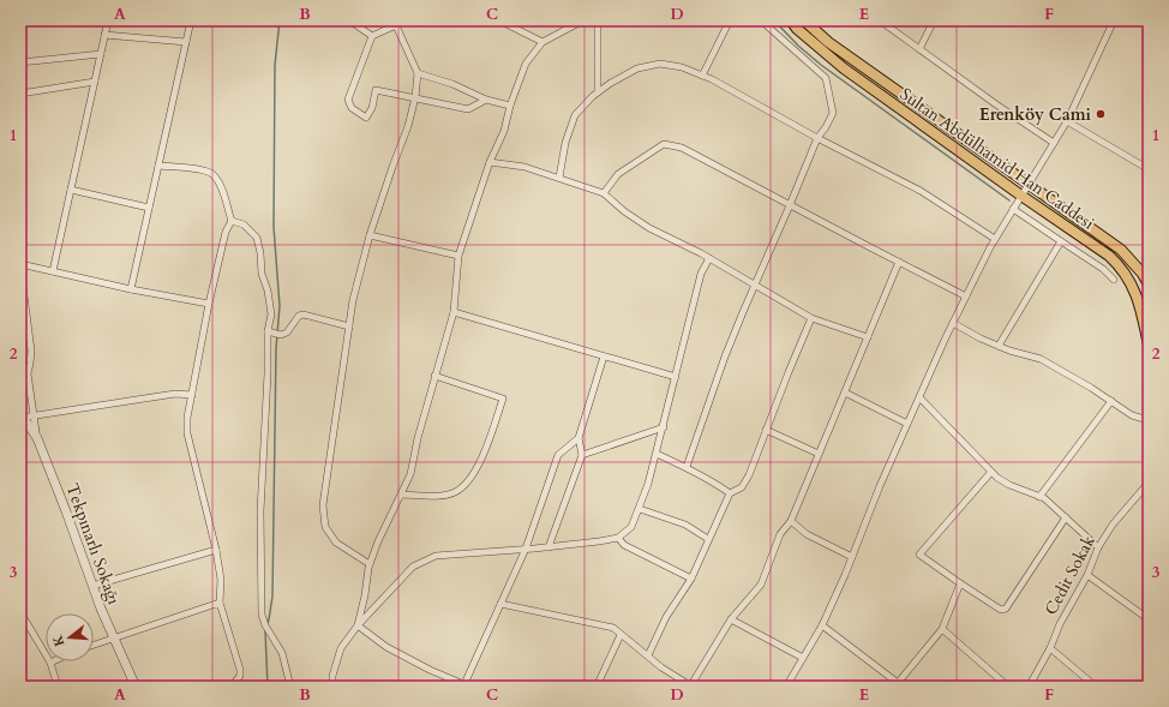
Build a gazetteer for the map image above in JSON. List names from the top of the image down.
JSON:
{
  "streets": {
    "main road": ["Sultan Abdülhamid Han Caddesi"],
    "street": ["Tekpınarlı Sokağı", "Cedit Sokak"]
  },
  "places": ["Erenköy Cami"],
  "north": "left",
  "grid": {
    "columns": [
      "A",
      "B",
      "C",
      "D",
      "E",
      "F"
    ],
    "rows": ["1", "2", "3"]
  }
}
